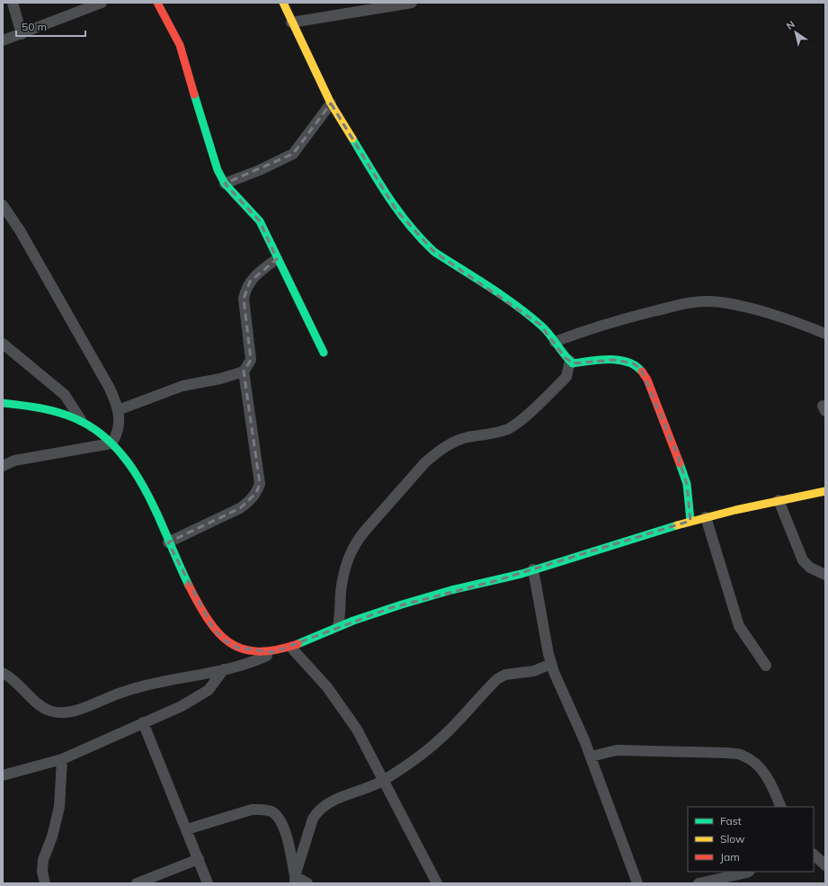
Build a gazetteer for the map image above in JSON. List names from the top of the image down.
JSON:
{
  "legend": ["Fast", "Slow", "Jam"],
  "scale_bar": "50 m",
  "north": "top left"
}
